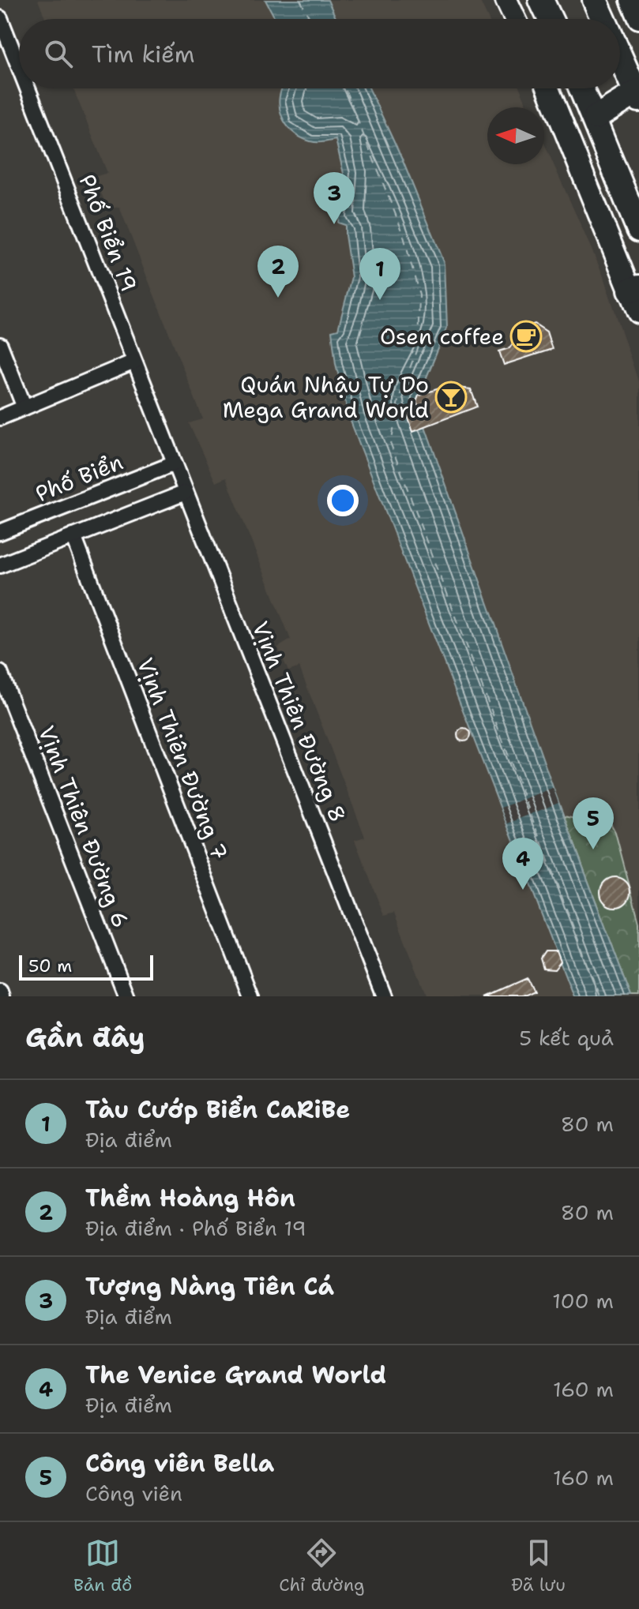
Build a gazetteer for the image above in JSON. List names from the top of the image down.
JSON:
{
  "streets": {
    "street": [
      "Phố Biển 19",
      "Phố Biển",
      "Vịnh Thiên Đường 8",
      "Vịnh Thiên Đường 7",
      "Vịnh Thiên Đường 6"
    ]
  },
  "crossings": [
    ["Phố Biển 19", "Phố Biển"],
    ["Phố Biển 19", "Vịnh Thiên Đường 8"],
    ["Phố Biển", "Vịnh Thiên Đường 8"]
  ],
  "places": {
    "cafe": ["Osen coffee"],
    "bar": ["Quán Nhậu Tự Do Mega Grand World"]
  },
  "scale_bar": "50 m",
  "north": "left",
  "page": {
    "search": "Tìm kiếm",
    "pins": [
      "3",
      "2",
      "1",
      "5",
      "4"
    ],
    "scale": "50 m",
    "heading": ["Gần đây", "5 kết quả"],
    "list": [
      {
        "mark": "1",
        "name": "Tàu Cướp Biển CaRiBe",
        "note": "Địa điểm",
        "value": "80 m"
      },
      {
        "mark": "2",
        "name": "Thềm Hoàng Hôn",
        "note": "Địa điểm · Phố Biển 19",
        "value": "80 m"
      },
      {
        "mark": "3",
        "name": "Tượng Nàng Tiên Cá",
        "note": "Địa điểm",
        "value": "100 m"
      },
      {
        "mark": "4",
        "name": "The Venice Grand World",
        "note": "Địa điểm",
        "value": "160 m"
      },
      {
        "mark": "5",
        "name": "Công viên Bella",
        "note": "Công viên",
        "value": "160 m"
      }
    ],
    "nav": ["Bản đồ", "Chỉ đường", "Đã lưu"]
  }
}
